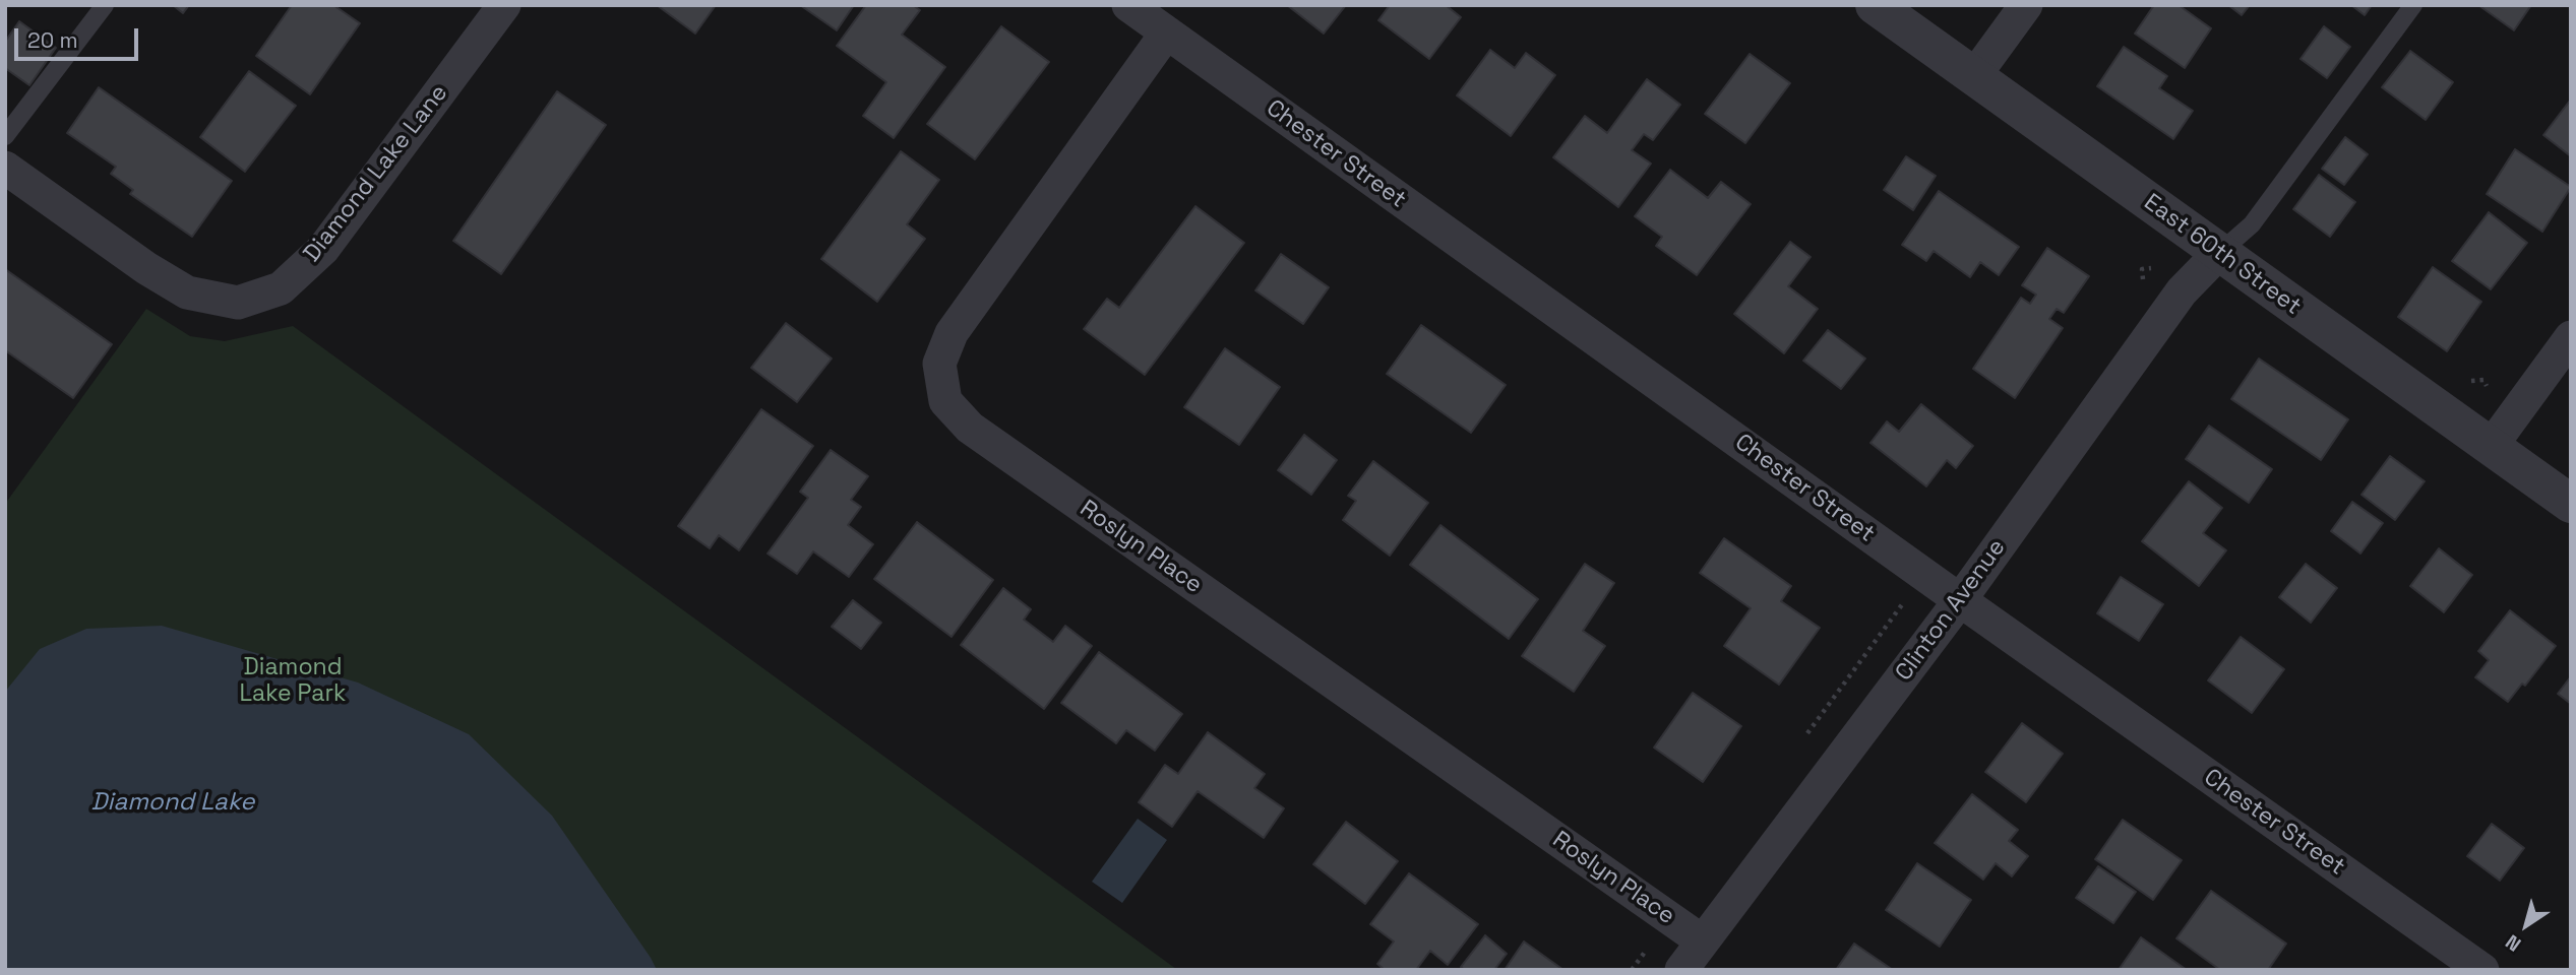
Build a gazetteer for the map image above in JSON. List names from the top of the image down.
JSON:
{
  "streets": {
    "street": [
      "Chester Street",
      "Diamond Lake Lane",
      "East 60th Street",
      "Roslyn Place",
      "Clinton Avenue"
    ]
  },
  "crossings": [
    ["Chester Street", "Roslyn Place"],
    ["Chester Street", "Clinton Avenue"],
    ["East 60th Street", "Clinton Avenue"],
    ["Roslyn Place", "Clinton Avenue"]
  ],
  "water": ["Diamond Lake"],
  "parks": ["Diamond Lake Park"],
  "scale_bar": "20 m",
  "north": "bottom left"
}
